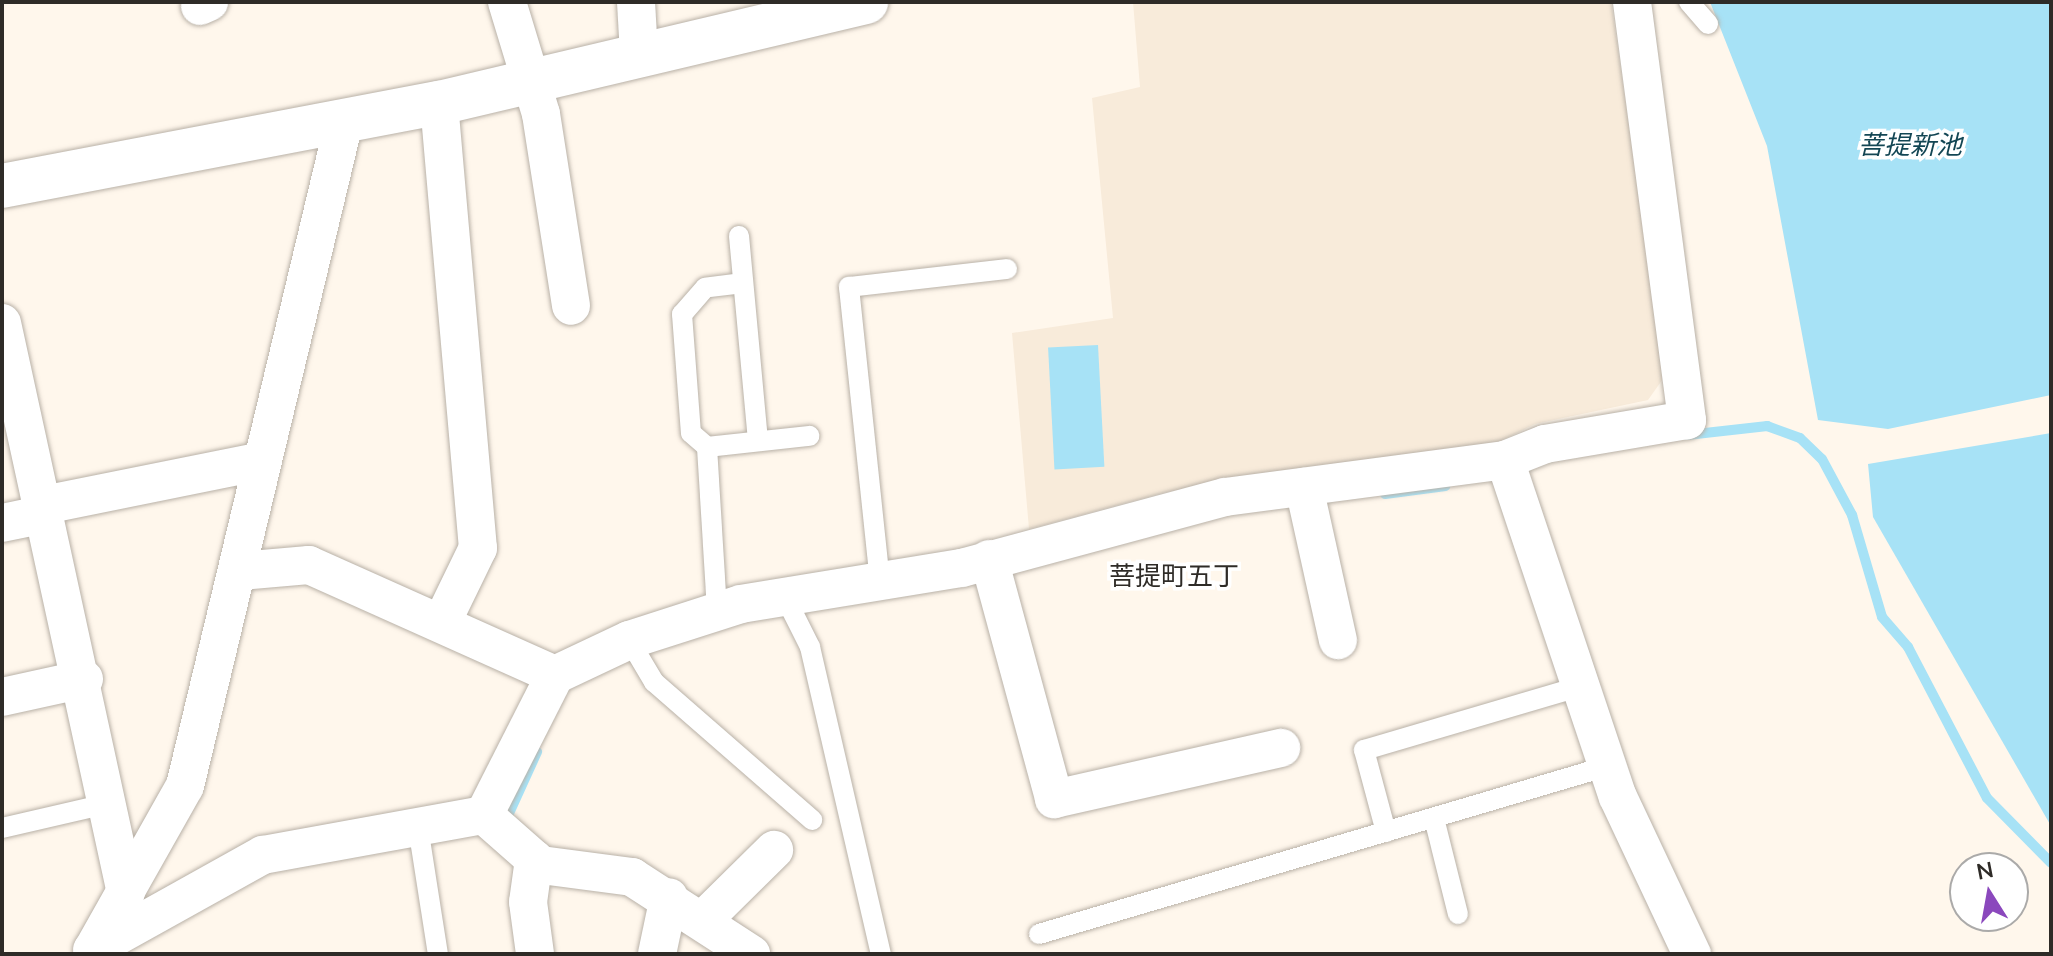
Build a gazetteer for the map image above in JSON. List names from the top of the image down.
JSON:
{
  "districts": ["菩提町五丁"],
  "water": ["菩提新池"],
  "north": "top"
}
